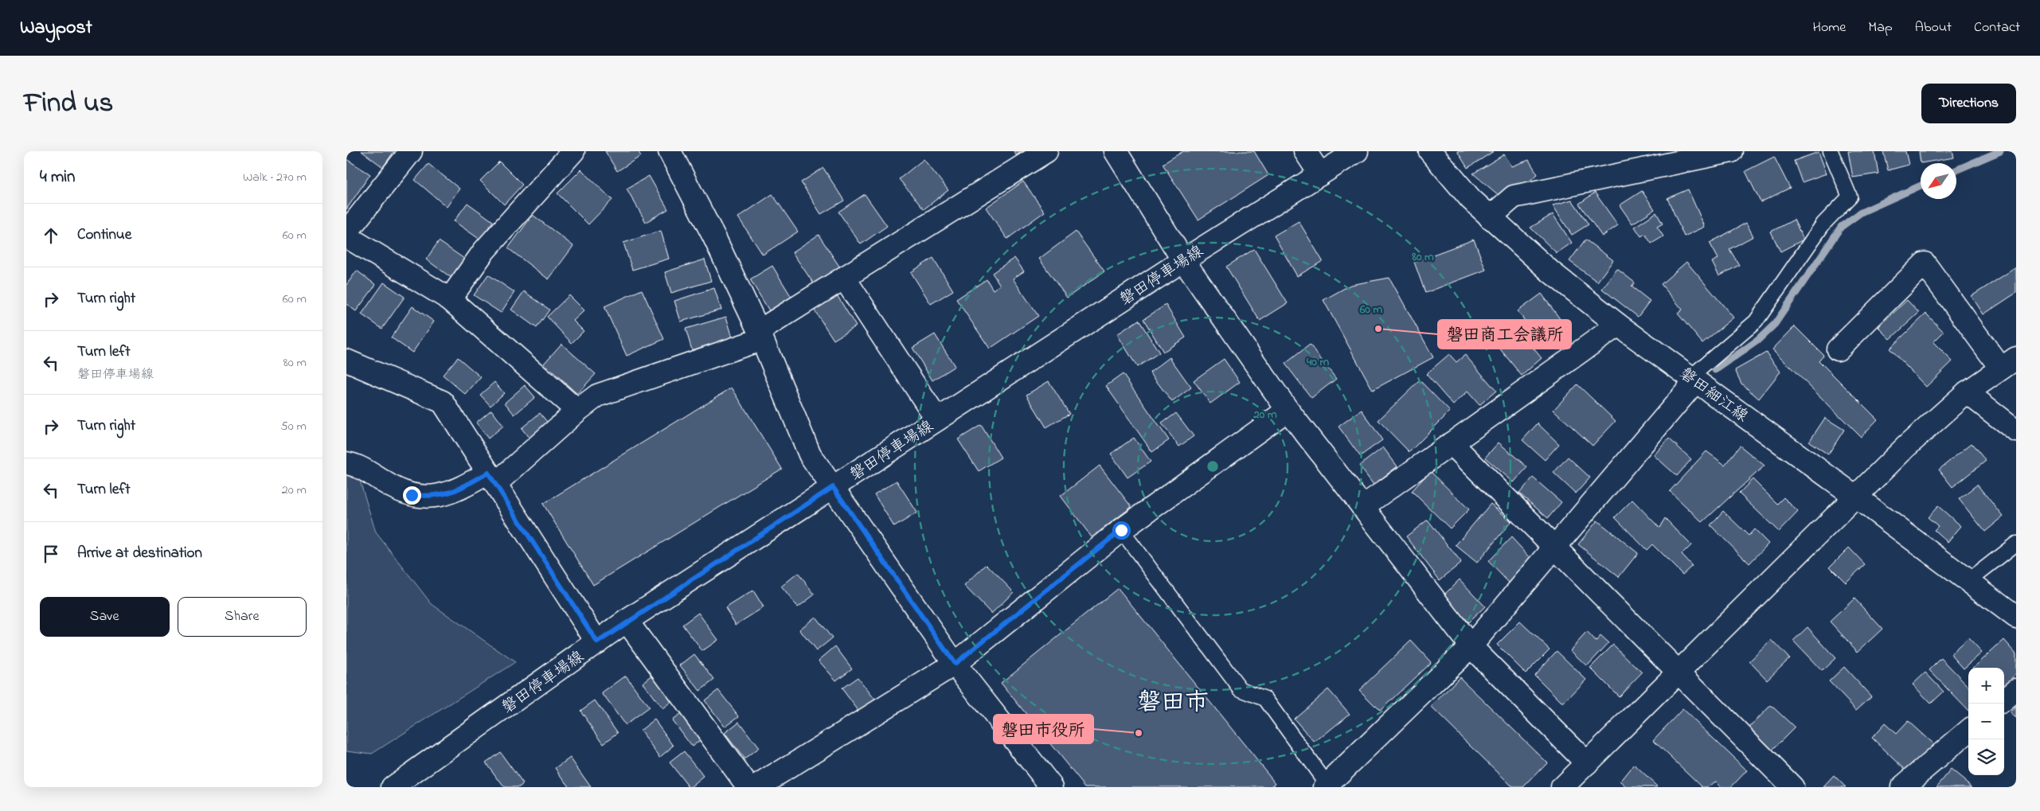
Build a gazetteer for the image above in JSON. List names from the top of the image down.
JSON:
{
  "streets": {
    "street": ["磐田停車場線", "磐田細江線"]
  },
  "districts": ["磐田市"],
  "places": ["磐田商工会議所", "磐田市役所"],
  "north": "bottom left",
  "page": {
    "header": "Waypost",
    "nav": [
      "Home",
      "Map",
      "About",
      "Contact"
    ],
    "title": "Find us",
    "buttons": [
      "Directions",
      ["Save", "Share"]
    ],
    "heading": ["4 min", "Walk · 270 m"],
    "list": [
      ["Continue", "60 m"],
      ["Turn right", "60 m"],
      ["Turn left", "磐田停車場線", "80 m"],
      ["Turn right", "50 m"],
      ["Turn left", "20 m"],
      "Arrive at destination"
    ],
    "map_buttons": ["+", "−"]
  },
  "rings": [
    "80 m",
    "60 m",
    "40 m",
    "20 m"
  ]
}
